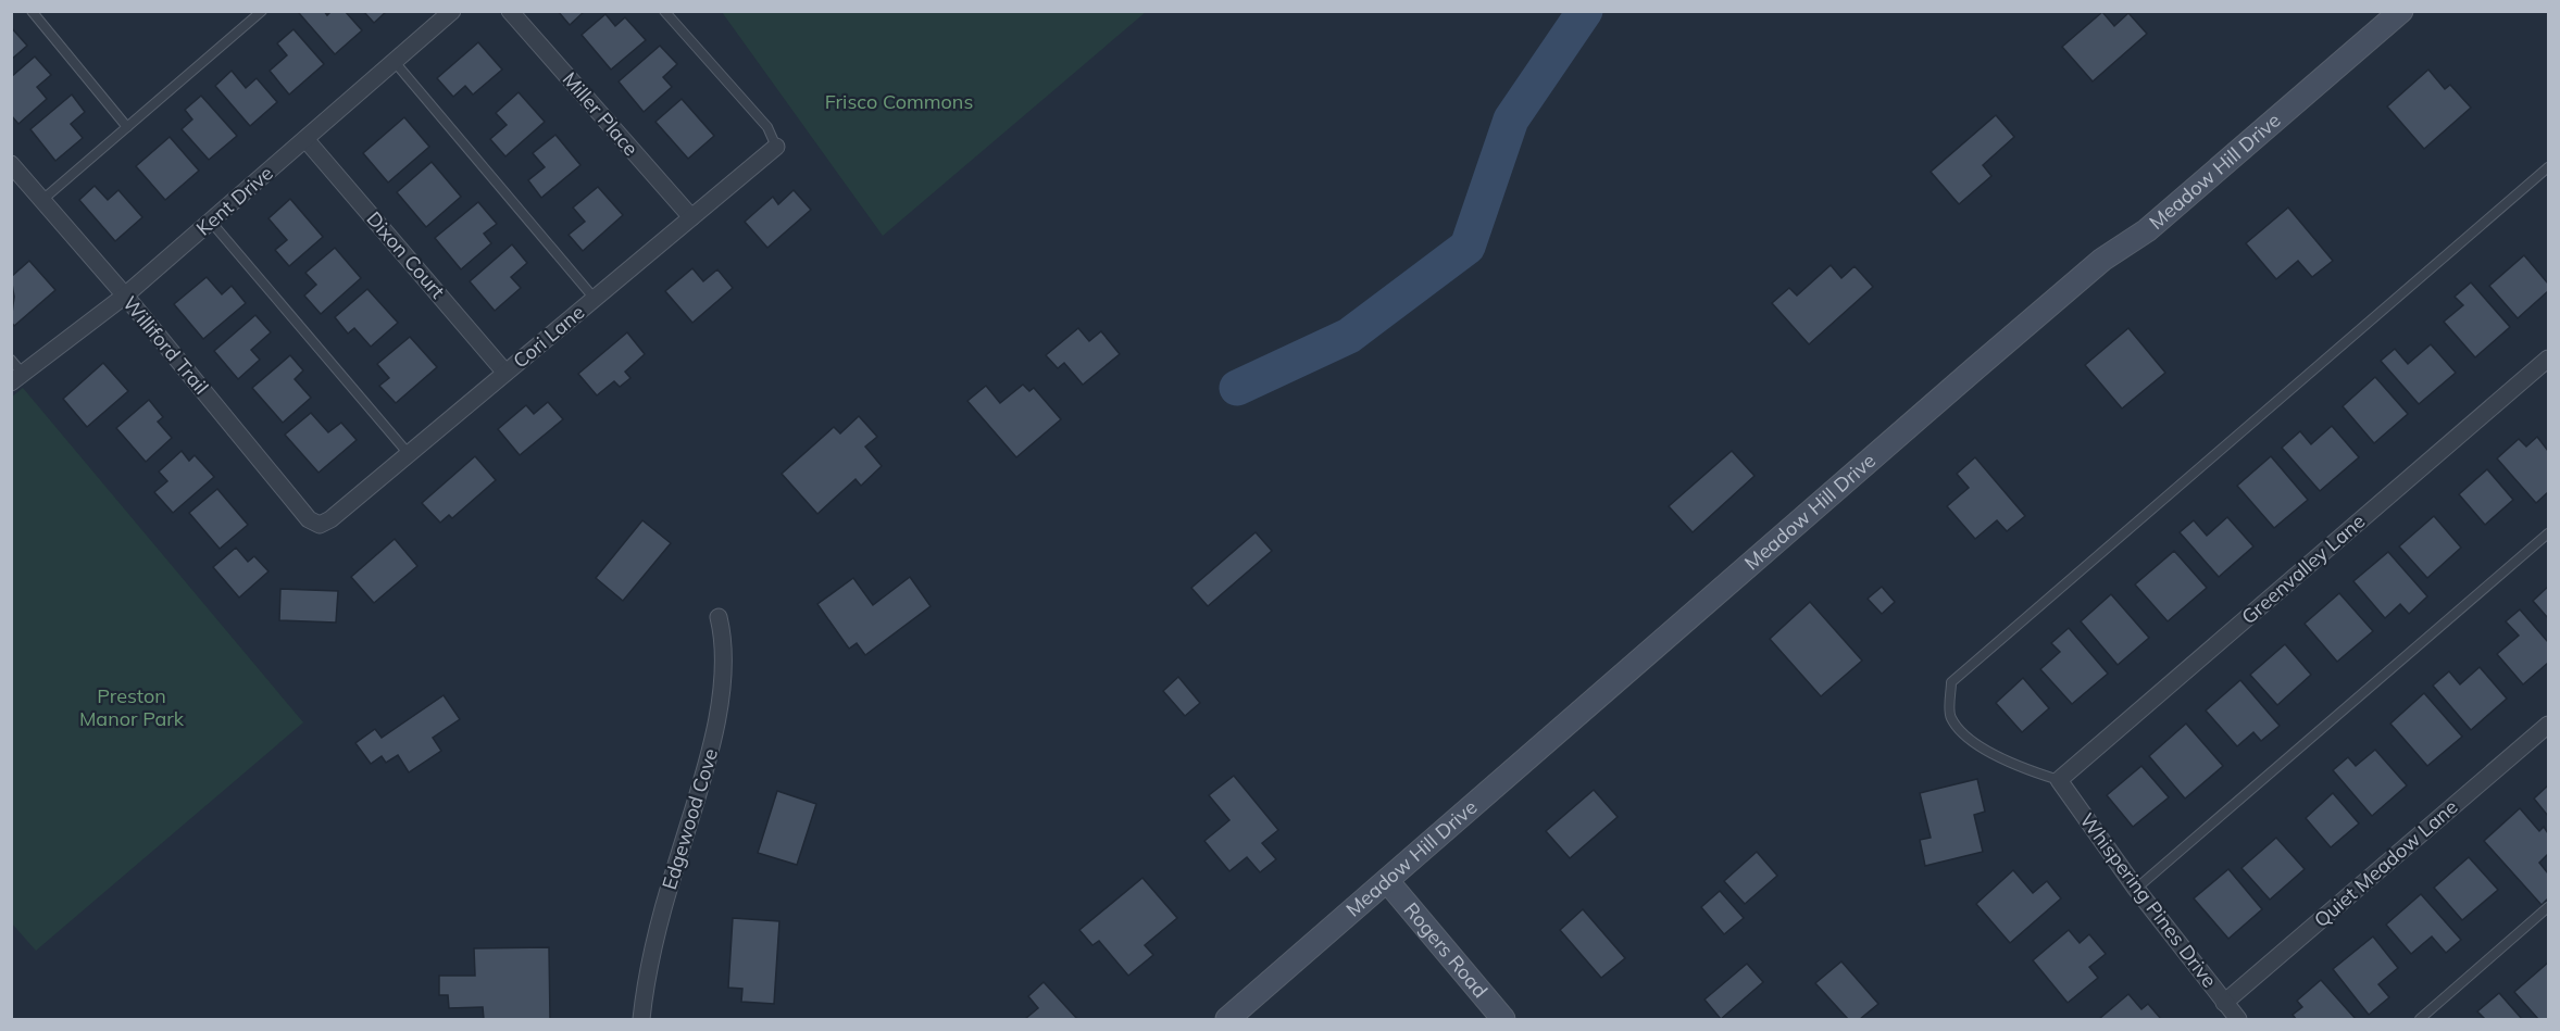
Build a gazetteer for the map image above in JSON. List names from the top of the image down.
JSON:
{
  "streets": {
    "street": [
      "Miller Place",
      "Meadow Hill Drive",
      "Kent Drive",
      "Dixon Court",
      "Cori Lane",
      "Williford Trail",
      "Greenvalley Lane",
      "Edgewood Cove",
      "Quiet Meadow Lane",
      "Whispering Pines Drive",
      "Rogers Road"
    ]
  },
  "crossings": [
    ["Miller Place", "Cori Lane"],
    ["Meadow Hill Drive", "Rogers Road"],
    ["Kent Drive", "Dixon Court"],
    ["Kent Drive", "Williford Trail"],
    ["Dixon Court", "Cori Lane"],
    ["Cori Lane", "Williford Trail"],
    ["Greenvalley Lane", "Whispering Pines Drive"],
    ["Quiet Meadow Lane", "Whispering Pines Drive"]
  ],
  "parks": ["Frisco Commons", "Preston Manor Park"]
}
